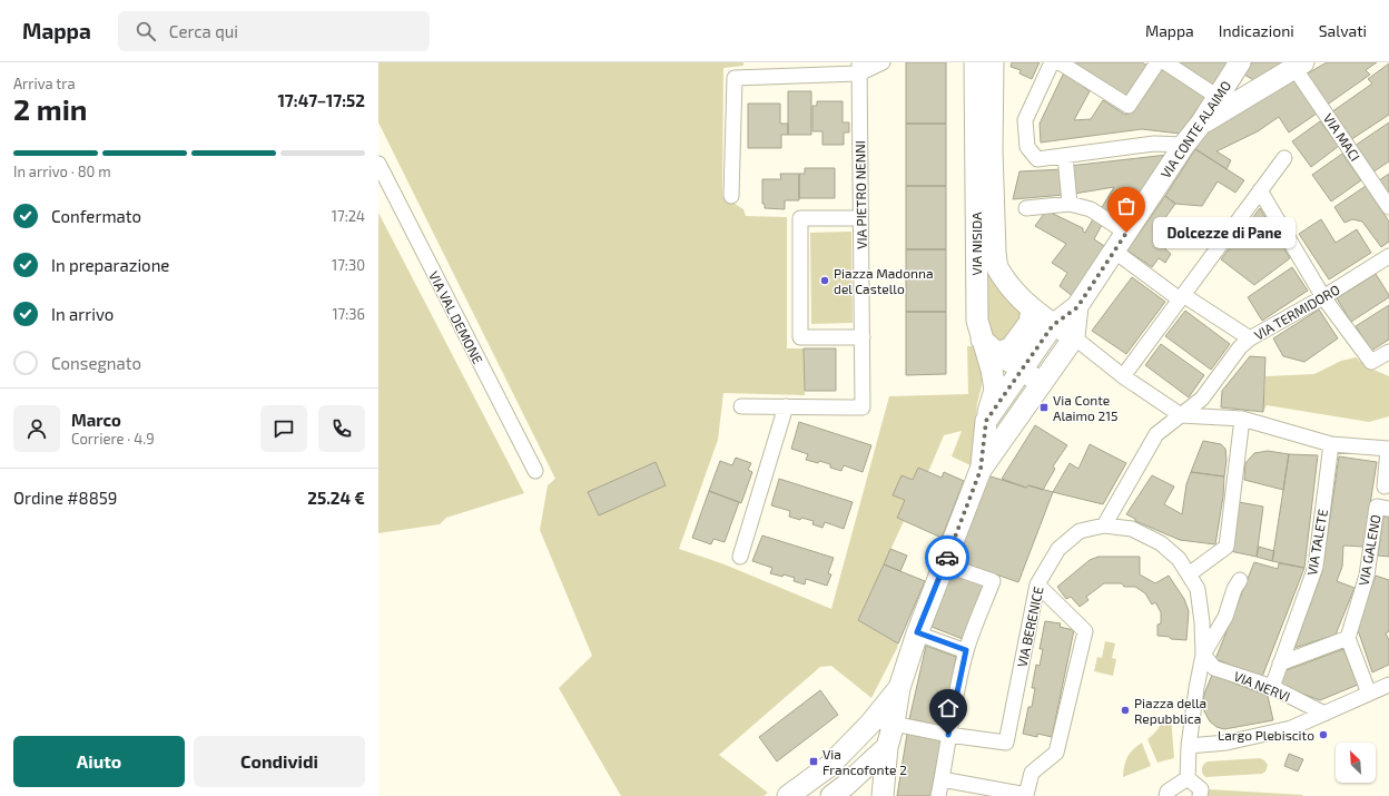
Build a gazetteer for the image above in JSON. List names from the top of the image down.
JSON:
{
  "streets": {
    "main road": ["VIA CONTE ALAIMO", "VIA NISIDA"],
    "street": [
      "VIA MACI",
      "VIA PIETRO NENNI",
      "VIA TERMIDORO",
      "VIA VAL DEMONE",
      "VIA TALETE",
      "VIA GALENO",
      "VIA BERENICE",
      "VIA NERVI"
    ]
  },
  "crossings": [
    ["VIA TERMIDORO", "VIA BERENICE"],
    ["VIA TALETE", "VIA NERVI"],
    ["VIA BERENICE", "VIA NERVI"]
  ],
  "places": {
    "other": [
      "Dolcezze di Pane",
      "Piazza Madonna del Castello",
      "Piazza della Repubblica",
      "Largo Plebiscito"
    ],
    "transit": ["Via Conte Alaimo 215", "Via Francofonte 2"]
  },
  "north": "top left",
  "page": {
    "header": "Mappa",
    "search": "Cerca qui",
    "nav": ["Mappa", "Indicazioni", "Salvati"],
    "heading": ["2 min", "Arriva tra", "17:47–17:52"],
    "panel": [
      "Marco",
      "Corriere · 4.9",
      "Ordine #8859",
      "25.24 €"
    ],
    "bar": "In arrivo · 80 m",
    "list": [
      ["Confermato", "17:24"],
      ["In preparazione", "17:30"],
      ["In arrivo", "17:36"],
      "Consegnato"
    ],
    "bubble": "Dolcezze di Pane",
    "buttons": ["Aiuto", "Condividi"]
  }
}
